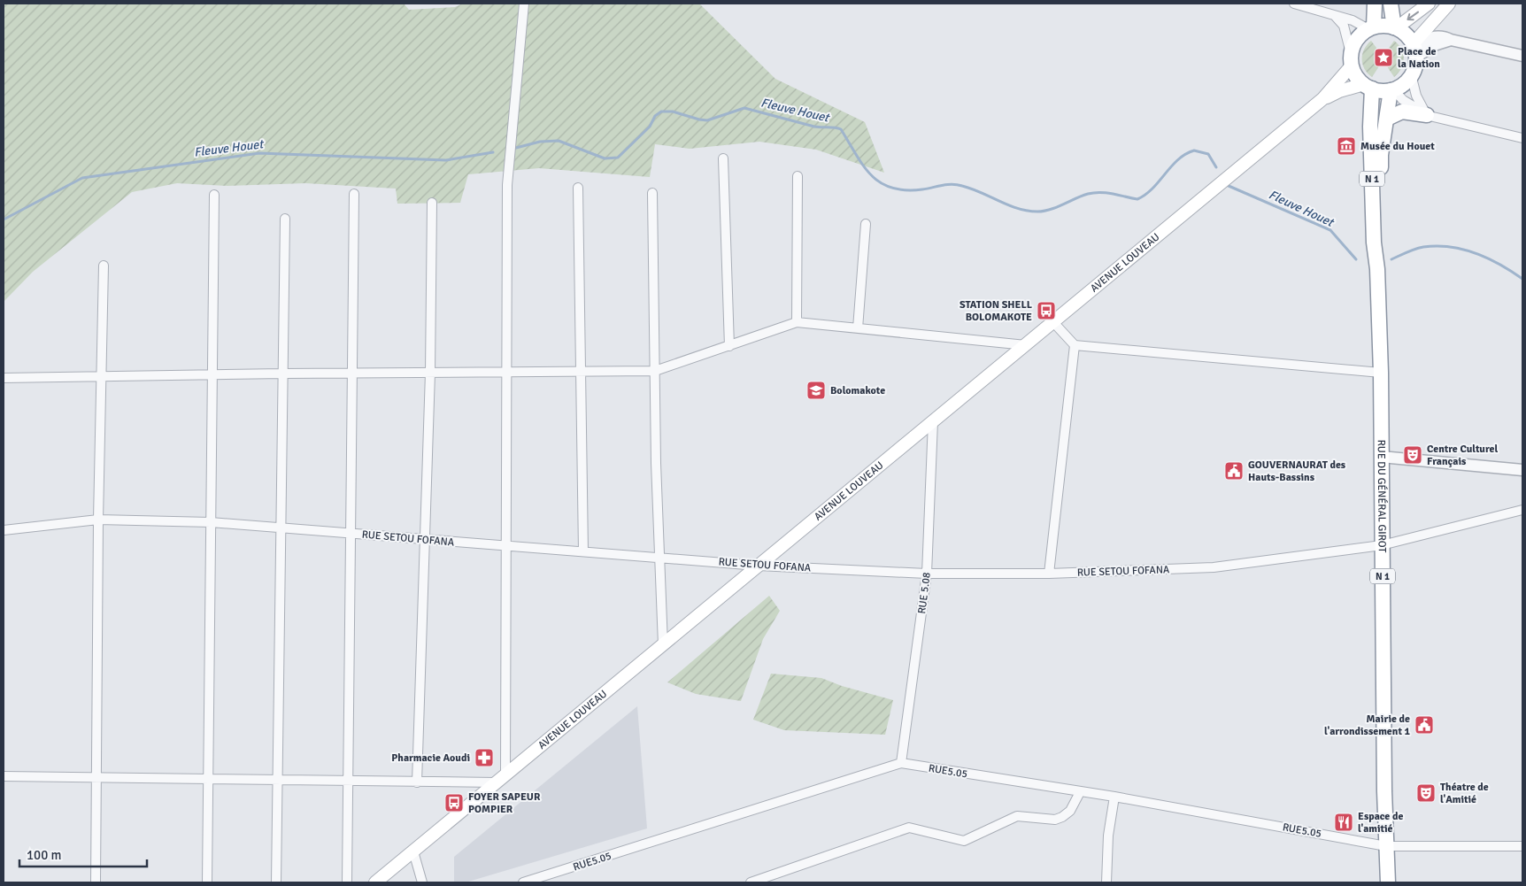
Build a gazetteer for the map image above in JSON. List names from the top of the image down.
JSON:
{
  "streets": {
    "highway": ["N 1", "RUE DU GÉNÉRAL GIROT"],
    "main road": ["AVENUE LOUVEAU"],
    "street": ["RUE SETOU FOFANA", "RUE 5.08", "RUE5.05"]
  },
  "crossings": [
    ["N 1", "AVENUE LOUVEAU"],
    ["N 1", "RUE DU GÉNÉRAL GIROT"],
    ["AVENUE LOUVEAU", "RUE SETOU FOFANA"],
    ["AVENUE LOUVEAU", "RUE 5.08"],
    ["RUE DU GÉNÉRAL GIROT", "RUE SETOU FOFANA"],
    ["RUE DU GÉNÉRAL GIROT", "RUE5.05"],
    ["RUE SETOU FOFANA", "RUE 5.08"],
    ["RUE 5.08", "RUE5.05"]
  ],
  "water": ["Fleuve Houet"],
  "places": {
    "place": ["Place de la Nation"],
    "museum": ["Musée du Houet"],
    "bus stop": ["STATION SHELL BOLOMAKOTE", "FOYER SAPEUR POMPIER"],
    "school or university": ["Bolomakote"],
    "theatre": ["Centre Culturel Français", "Théatre de l'Amitié"],
    "public building": ["GOUVERNAURAT des Hauts-Bassins", "Mairie de l'arrondissement 1"],
    "pharmacy": ["Pharmacie Aoudi"],
    "restaurant": ["Espace de l'amitié"]
  },
  "scale_bar": "100 m"
}
